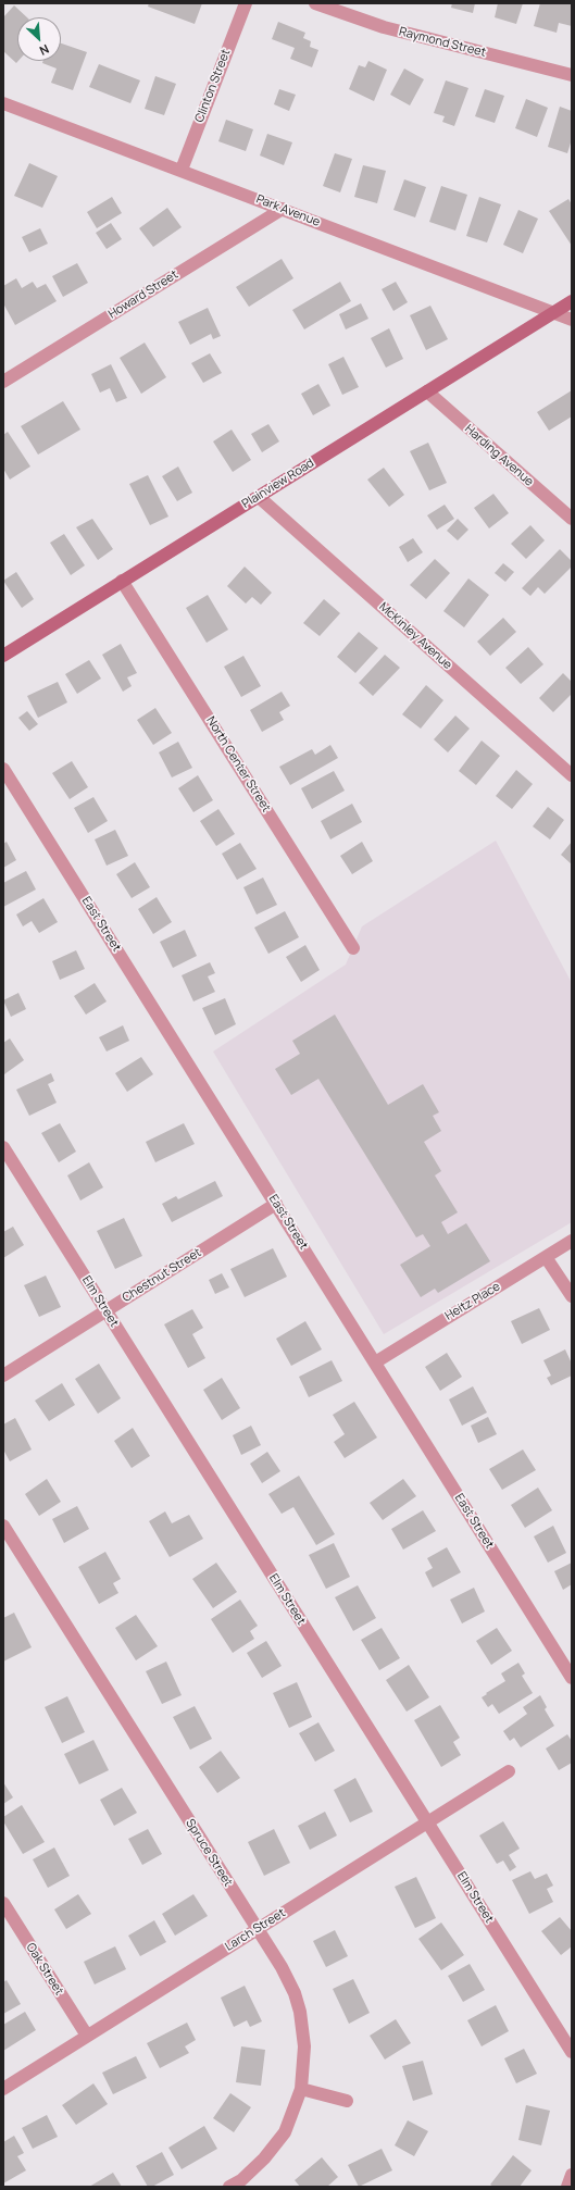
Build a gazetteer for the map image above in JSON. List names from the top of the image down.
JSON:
{
  "streets": {
    "main road": ["Plainview Road"],
    "street": [
      "Raymond Street",
      "Clinton Street",
      "Park Avenue",
      "Howard Street",
      "Harding Avenue",
      "McKinley Avenue",
      "North Center Street",
      "East Street",
      "Chestnut Street",
      "Elm Street",
      "Heitz Place",
      "Spruce Street",
      "Larch Street",
      "Oak Street"
    ]
  },
  "crossings": [
    ["Clinton Street", "Park Avenue"],
    ["Park Avenue", "Howard Street"],
    ["Park Avenue", "Plainview Road"],
    ["Harding Avenue", "Plainview Road"],
    ["Plainview Road", "McKinley Avenue"],
    ["Plainview Road", "North Center Street"],
    ["East Street", "Chestnut Street"],
    ["East Street", "Heitz Place"],
    ["Chestnut Street", "Elm Street"],
    ["Elm Street", "Larch Street"],
    ["Spruce Street", "Larch Street"],
    ["Larch Street", "Oak Street"]
  ],
  "north": "bottom right"
}
